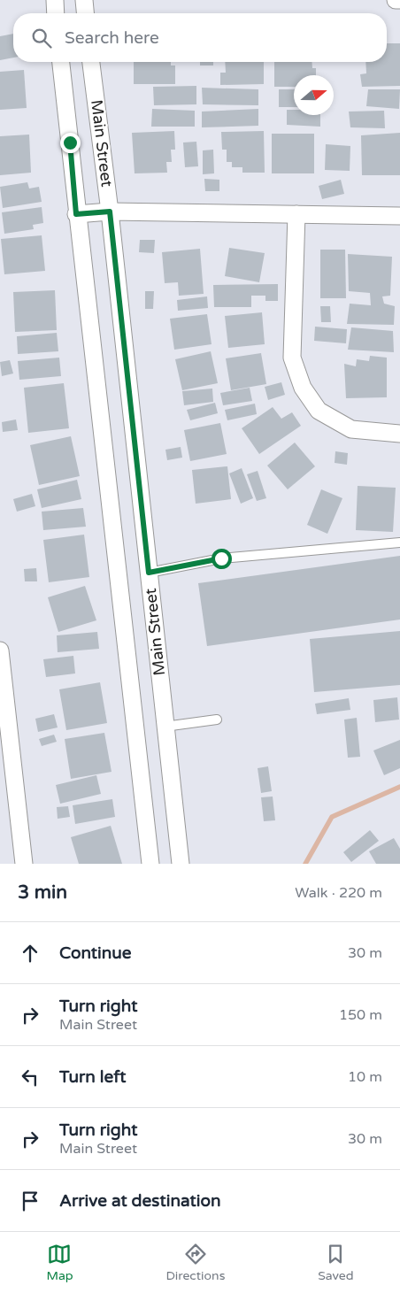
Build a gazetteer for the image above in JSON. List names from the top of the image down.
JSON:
{
  "streets": {
    "street": ["Main Street"]
  },
  "north": "right",
  "page": {
    "search": "Search here",
    "heading": ["3 min", "Walk · 220 m"],
    "list": [
      ["Continue", "30 m"],
      ["Turn right", "Main Street", "150 m"],
      ["Turn left", "10 m"],
      ["Turn right", "Main Street", "30 m"],
      "Arrive at destination"
    ],
    "nav": ["Map", "Directions", "Saved"]
  }
}
